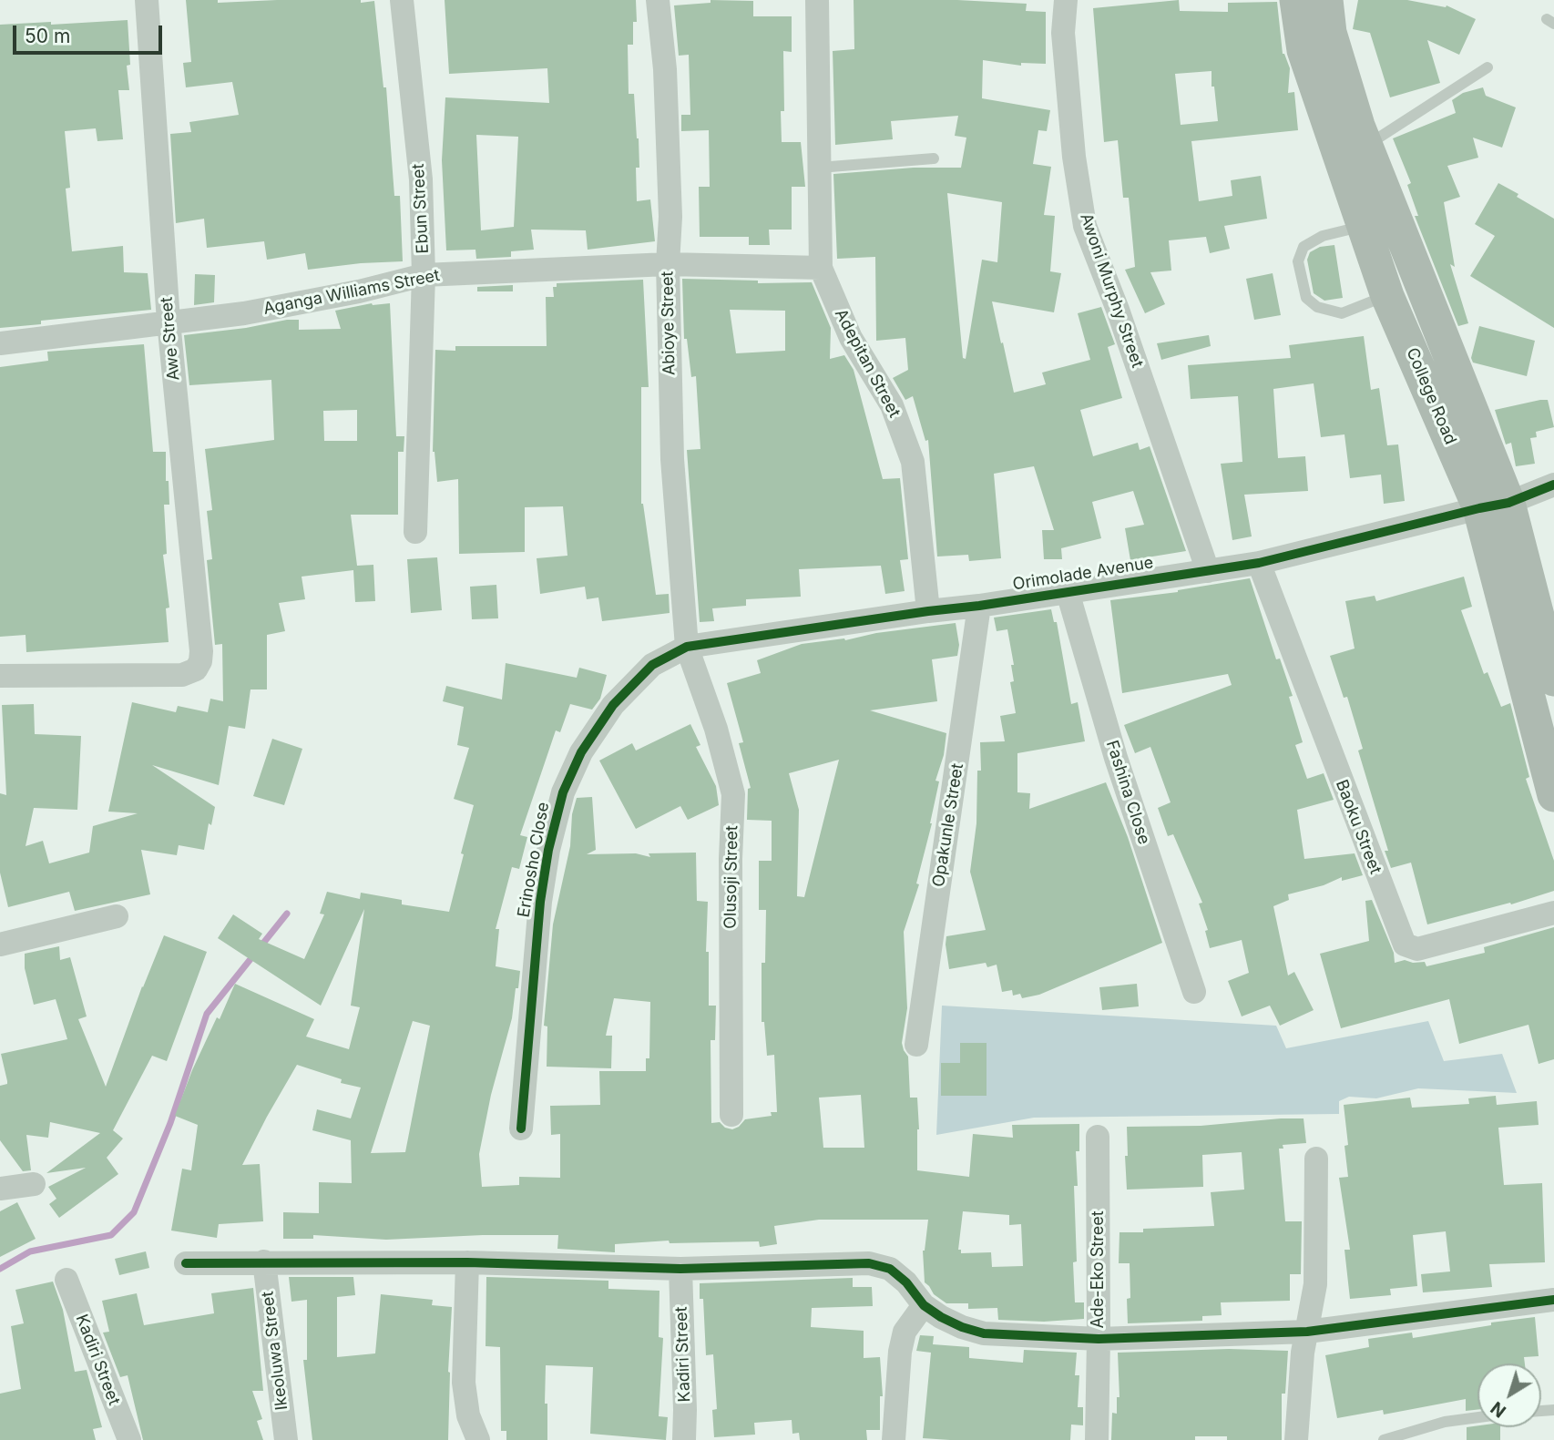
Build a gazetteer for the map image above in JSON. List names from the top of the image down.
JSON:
{
  "streets": {
    "main road": ["College Road"],
    "street": [
      "Ebun Street",
      "Awoni Murphy Street",
      "Aganga Williams Street",
      "Abioye Street",
      "Awe Street",
      "Adepitan Street",
      "Orimolade Avenue",
      "Fashina Close",
      "Opakunle Street",
      "Baoku Street",
      "Erinosho Close",
      "Olusoji Street",
      "Ade-Eko Street",
      "Ikeoluwa Street",
      "Kadiri Street"
    ]
  },
  "crossings": [
    ["Ebun Street", "Aganga Williams Street"],
    ["Awoni Murphy Street", "Orimolade Avenue"],
    ["Aganga Williams Street", "Abioye Street"],
    ["Aganga Williams Street", "Awe Street"],
    ["Aganga Williams Street", "Adepitan Street"],
    ["Abioye Street", "Orimolade Avenue"],
    ["Abioye Street", "Erinosho Close"],
    ["Abioye Street", "Olusoji Street"],
    ["Adepitan Street", "Orimolade Avenue"],
    ["College Road", "Orimolade Avenue"],
    ["Orimolade Avenue", "Fashina Close"],
    ["Orimolade Avenue", "Opakunle Street"],
    ["Orimolade Avenue", "Baoku Street"],
    ["Orimolade Avenue", "Erinosho Close"],
    ["Orimolade Avenue", "Olusoji Street"],
    ["Erinosho Close", "Olusoji Street"]
  ],
  "scale_bar": "50 m",
  "north": "bottom left"
}
